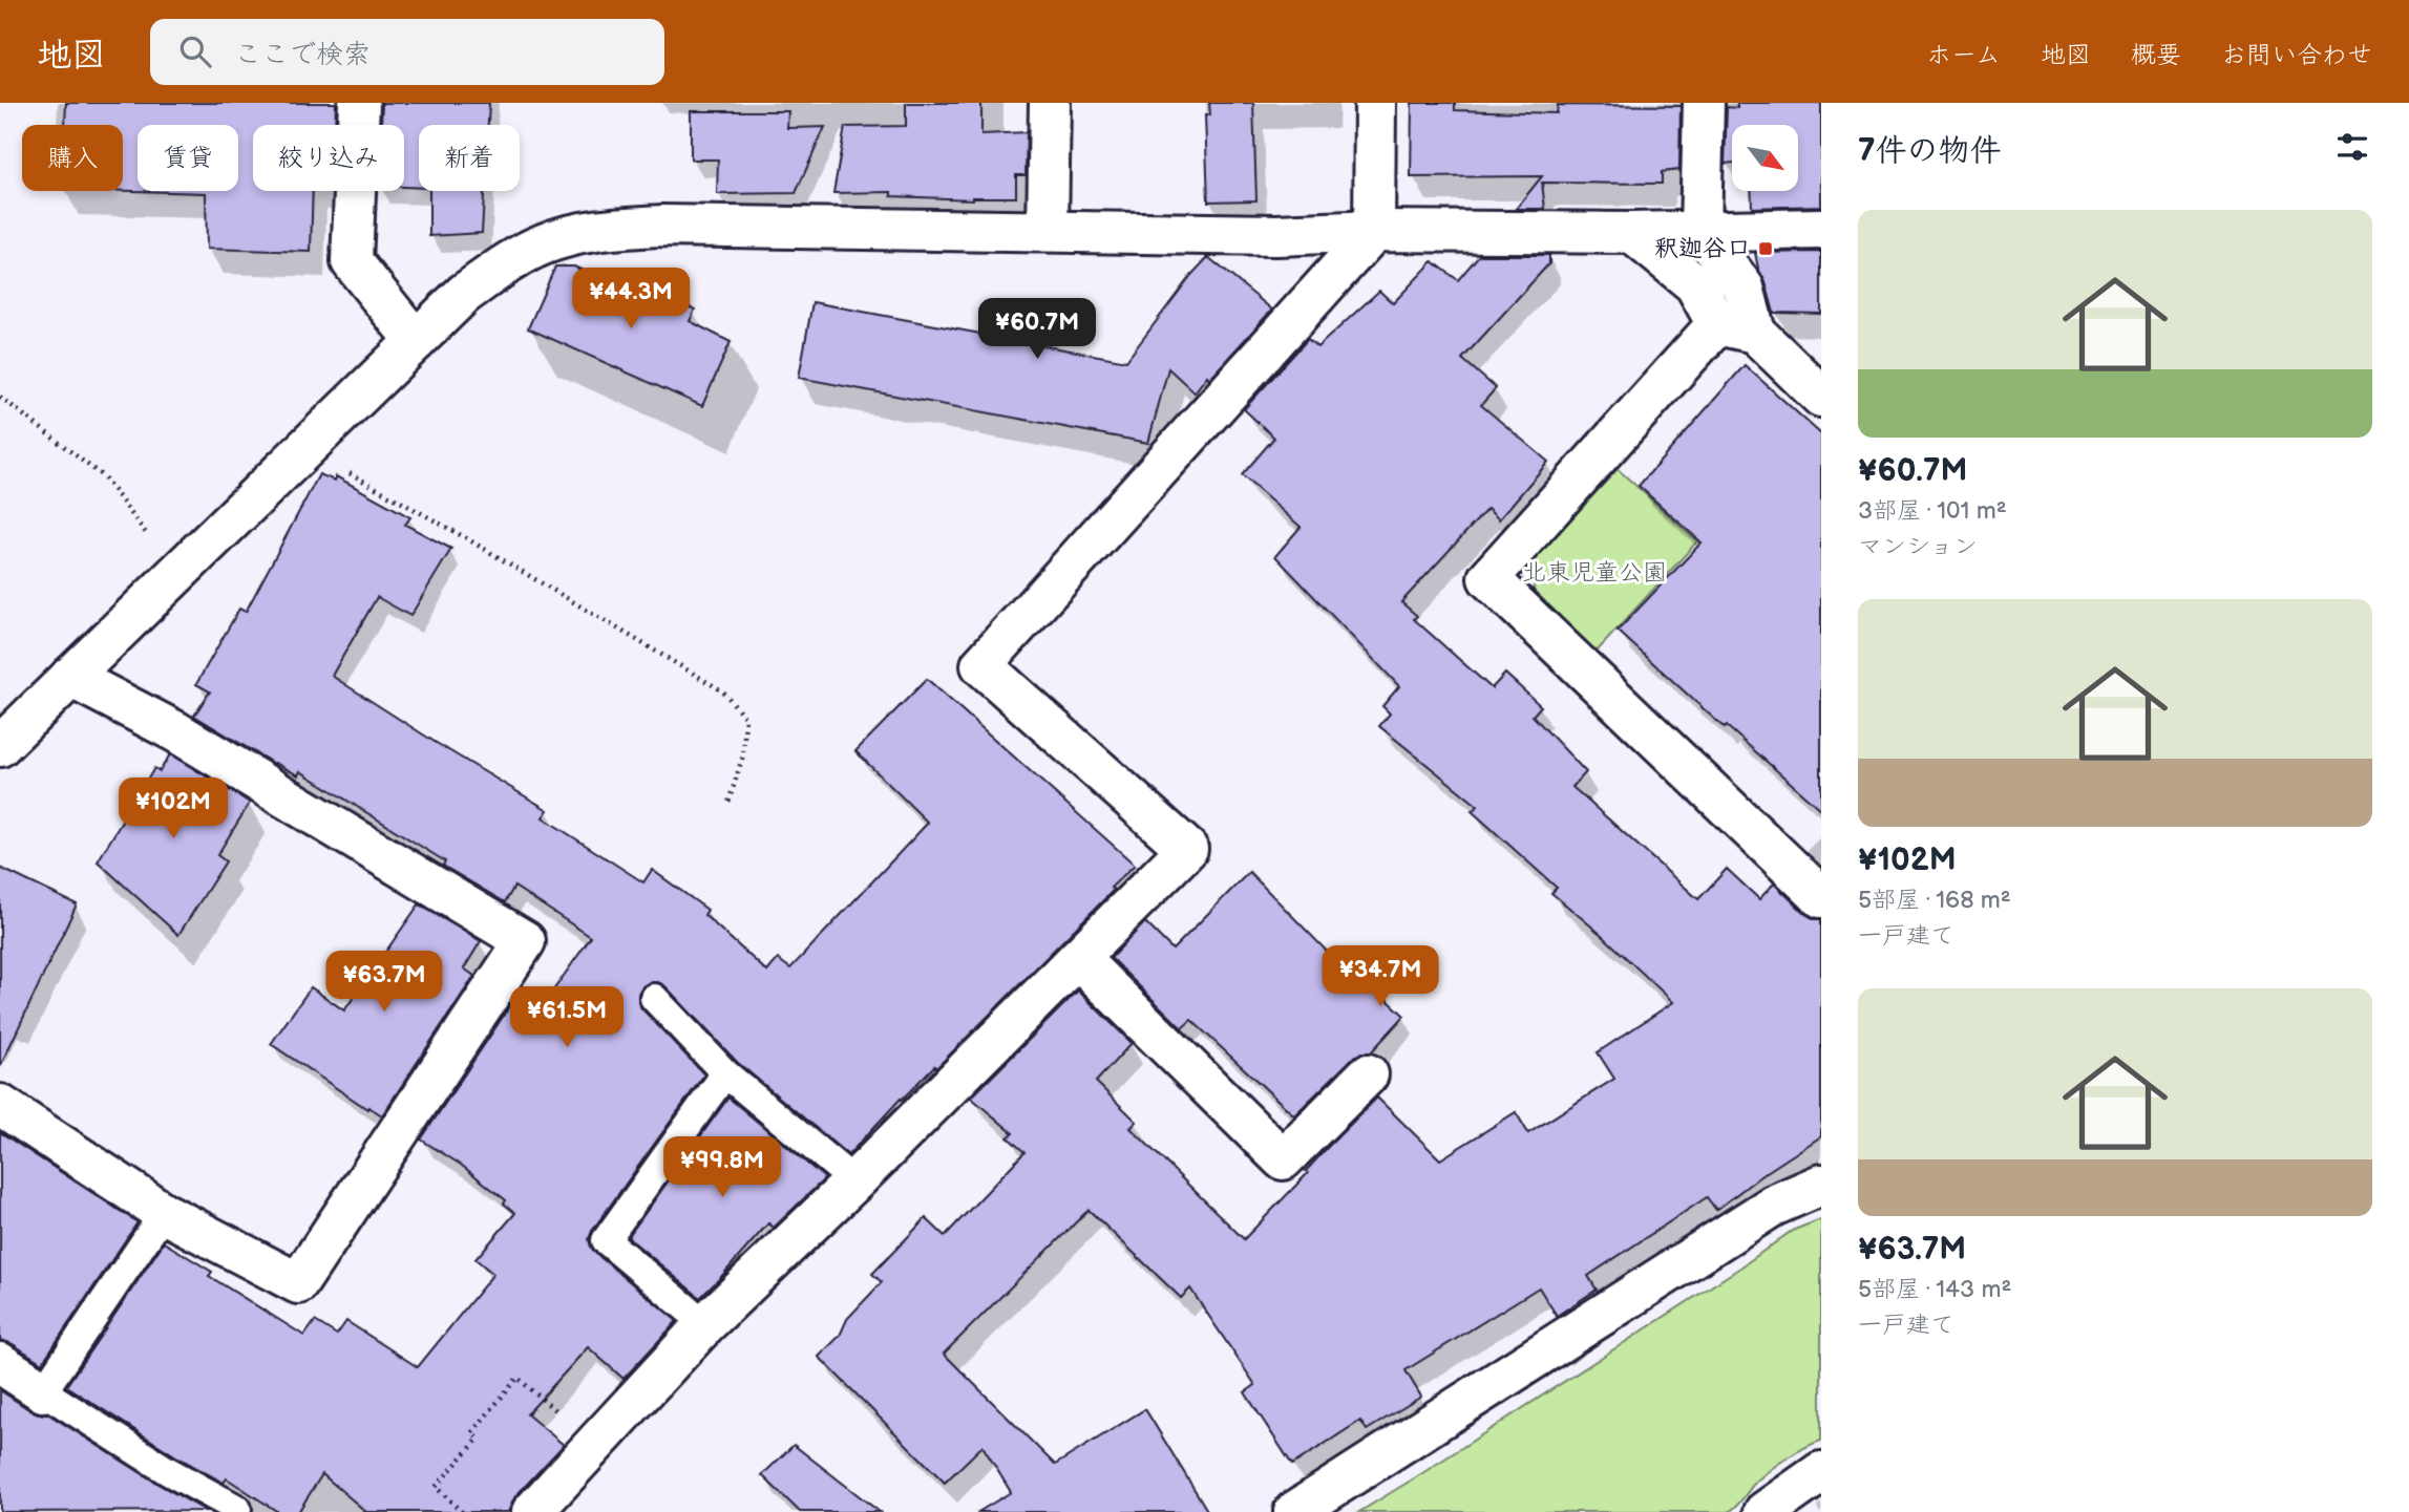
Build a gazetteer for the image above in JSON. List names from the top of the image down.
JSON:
{
  "parks": ["北東児童公園"],
  "places": {
    "transit": ["釈迦谷口"]
  },
  "north": "bottom right",
  "page": {
    "header": "地図",
    "search": "ここで検索",
    "nav": [
      "ホーム",
      "地図",
      "概要",
      "お問い合わせ"
    ],
    "heading": "7件の物件",
    "chip": [
      "購入",
      "賃貸",
      "絞り込み",
      "新着"
    ],
    "list": [
      {
        "name": "¥60.7M",
        "note": "3部屋 · 101 m² · マンション"
      },
      {
        "name": "¥102M",
        "note": "5部屋 · 168 m² · 一戸建て"
      },
      {
        "name": "¥63.7M",
        "note": "5部屋 · 143 m² · 一戸建て"
      }
    ],
    "price": [
      "¥44.3M",
      "¥60.7M",
      "¥102M",
      "¥34.7M",
      "¥63.7M",
      "¥61.5M",
      "¥99.8M"
    ]
  }
}
